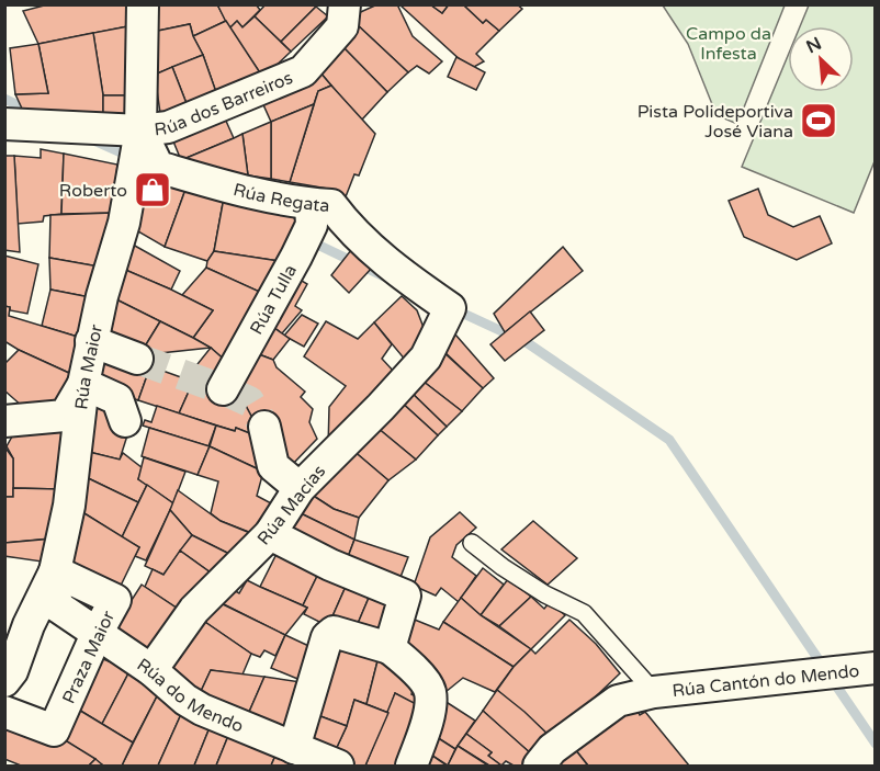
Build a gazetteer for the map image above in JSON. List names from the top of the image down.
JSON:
{
  "streets": {
    "street": [
      "Rúa dos Barreiros",
      "Rúa Regata",
      "Rúa Tulla",
      "Rúa Maior",
      "Rúa Macías",
      "Praza Maior",
      "Rúa Cantón do Mendo",
      "Rúa do Mendo"
    ]
  },
  "crossings": [
    ["Rúa dos Barreiros", "Rúa Regata"],
    ["Rúa dos Barreiros", "Rúa Maior"],
    ["Rúa Regata", "Rúa Tulla"],
    ["Rúa Regata", "Rúa Maior"],
    ["Rúa Regata", "Rúa Macías"],
    ["Rúa Maior", "Praza Maior"],
    ["Rúa Maior", "Rúa do Mendo"],
    ["Rúa Macías", "Rúa do Mendo"],
    ["Praza Maior", "Rúa do Mendo"]
  ],
  "parks": ["Campo da Infesta"],
  "places": {
    "sports": ["Pista Polideportiva José Viana"],
    "shop": ["Roberto"]
  },
  "north": "top left"
}
